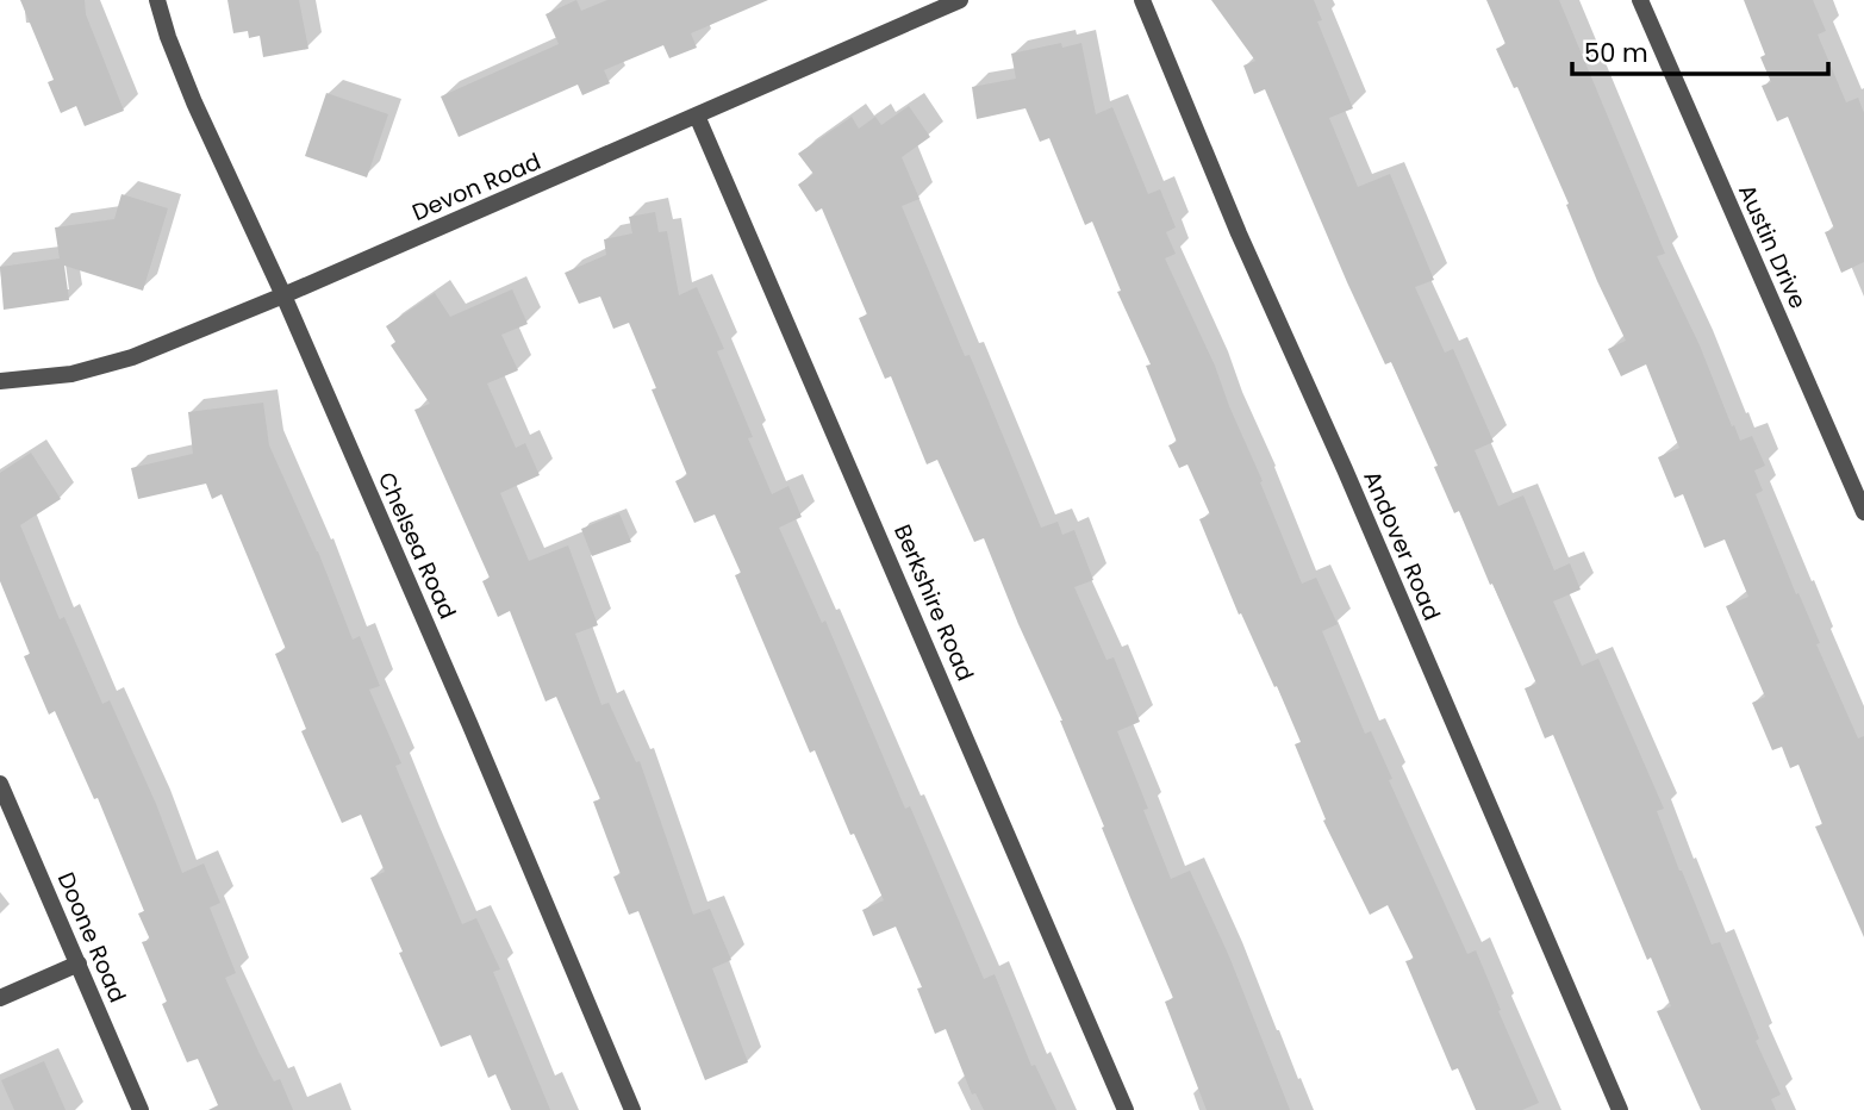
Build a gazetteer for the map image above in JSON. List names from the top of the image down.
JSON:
{
  "streets": {
    "street": [
      "Devon Road",
      "Austin Drive",
      "Chelsea Road",
      "Andover Road",
      "Berkshire Road",
      "Doone Road"
    ]
  },
  "crossings": [
    ["Devon Road", "Chelsea Road"],
    ["Devon Road", "Berkshire Road"]
  ],
  "scale_bar": "50 m"
}
